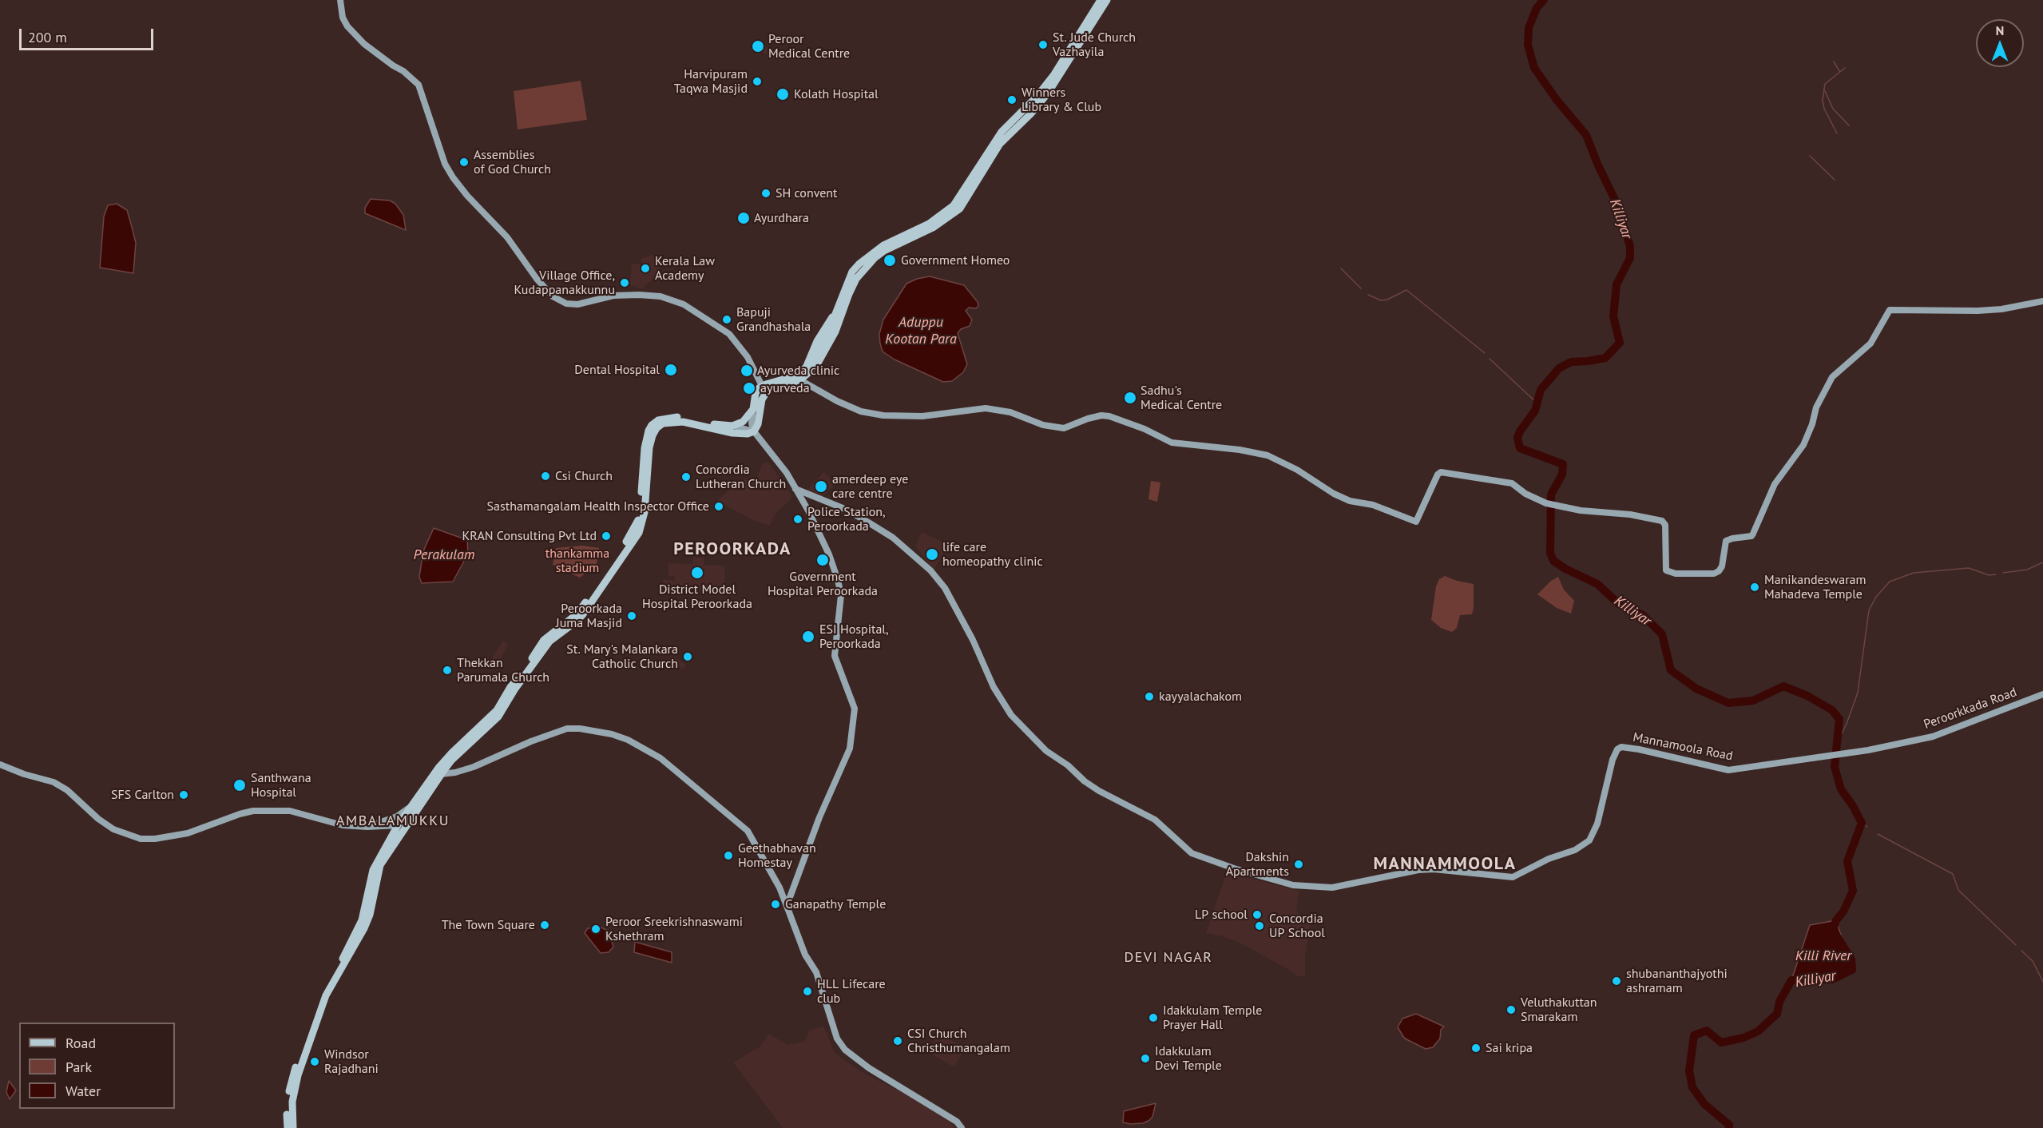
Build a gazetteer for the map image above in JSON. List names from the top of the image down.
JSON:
{
  "streets": {
    "main road": ["Peroorkkada Road", "Mannamoola Road"]
  },
  "crossings": [
    ["Peroorkkada Road", "Mannamoola Road"]
  ],
  "districts": [
    "PEROORKADA",
    "AMBALAMUKKU",
    "MANNAMMOOLA",
    "DEVI NAGAR"
  ],
  "water": [
    "Killiyar",
    "Aduppu Kootan Para",
    "Perakulam",
    "Killi River"
  ],
  "parks": ["thankamma stadium"],
  "places": [
    "St. Jude Church Vazhayila",
    "Peroor Medical Centre",
    "Harvipuram Taqwa Masjid",
    "Kolath Hospital",
    "Winners Library & Club",
    "Assemblies of God Church",
    "SH convent",
    "Ayurdhara",
    "Government Homeo",
    "Kerala Law Academy",
    "Village Office, Kudappanakkunnu",
    "Bapuji Grandhashala",
    "Dental Hospital",
    "Ayurveda clinic",
    "ayurveda",
    "Sadhu's Medical Centre",
    "Csi Church",
    "Concordia Lutheran Church",
    "amerdeep eye care centre",
    "Sasthamangalam Health Inspector Office",
    "Police Station, Peroorkada",
    "KRAN Consulting Pvt Ltd",
    "life care homeopathy clinic",
    "Government Hospital Peroorkada",
    "District Model Hospital Peroorkada",
    "Manikandeswaram Mahadeva Temple",
    "Peroorkada Juma Masjid",
    "ESI Hospital, Peroorkada",
    "St. Mary's Malankara Catholic Church",
    "Thekkan Parumala Church",
    "kayyalachakom",
    "Santhwana Hospital",
    "SFS Carlton",
    "Geethabhavan Homestay",
    "Dakshin Apartments",
    "Ganapathy Temple",
    "LP school",
    "The Town Square",
    "Concordia UP School",
    "Peroor Sreekrishnaswami Kshethram",
    "shubananthajyothi ashramam",
    "HLL Lifecare club",
    "Veluthakuttan Smarakam",
    "Idakkulam Temple Prayer Hall",
    "CSI Church Christhumangalam",
    "Sai kripa",
    "Idakkulam Devi Temple",
    "Windsor Rajadhani"
  ],
  "legend": ["Road", "Park", "Water"],
  "scale_bar": "200 m",
  "north": "top"
}
